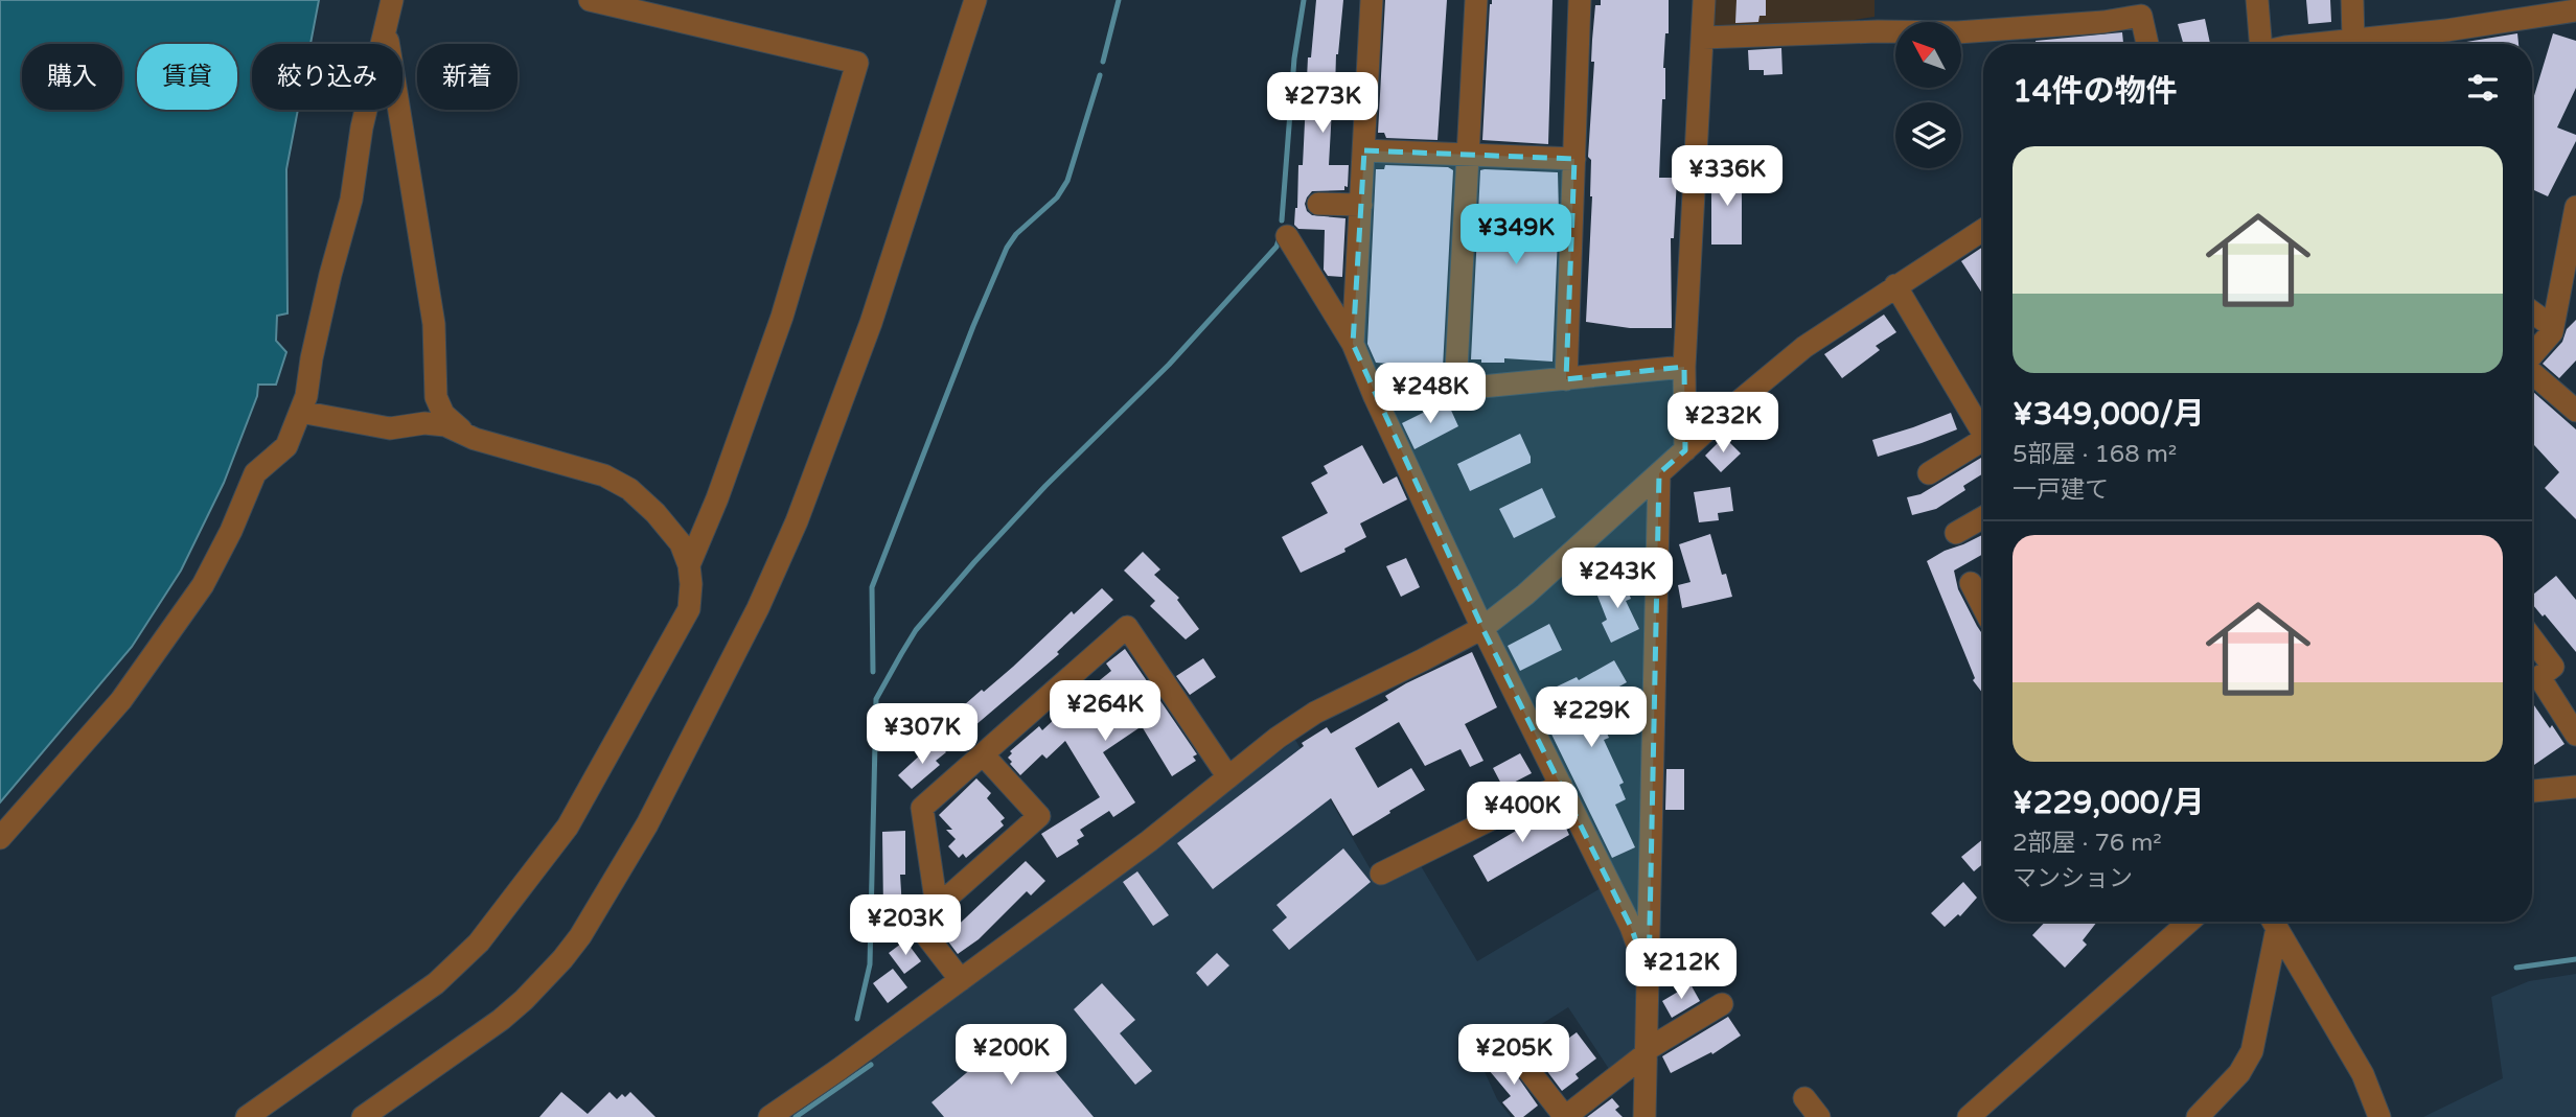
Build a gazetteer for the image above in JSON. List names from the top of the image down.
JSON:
{
  "north": "top left",
  "page": {
    "chip": [
      "購入",
      "賃貸",
      "絞り込み",
      "新着"
    ],
    "heading": "14件の物件",
    "price": [
      "¥273K",
      "¥336K",
      "¥349K",
      "¥248K",
      "¥232K",
      "¥243K",
      "¥264K",
      "¥229K",
      "¥307K",
      "¥400K",
      "¥203K",
      "¥212K",
      "¥200K",
      "¥205K"
    ],
    "list": [
      {
        "name": "¥349,000/月",
        "note": "5部屋 · 168 m² · 一戸建て"
      },
      {
        "name": "¥229,000/月",
        "note": "2部屋 · 76 m² · マンション"
      }
    ]
  }
}
